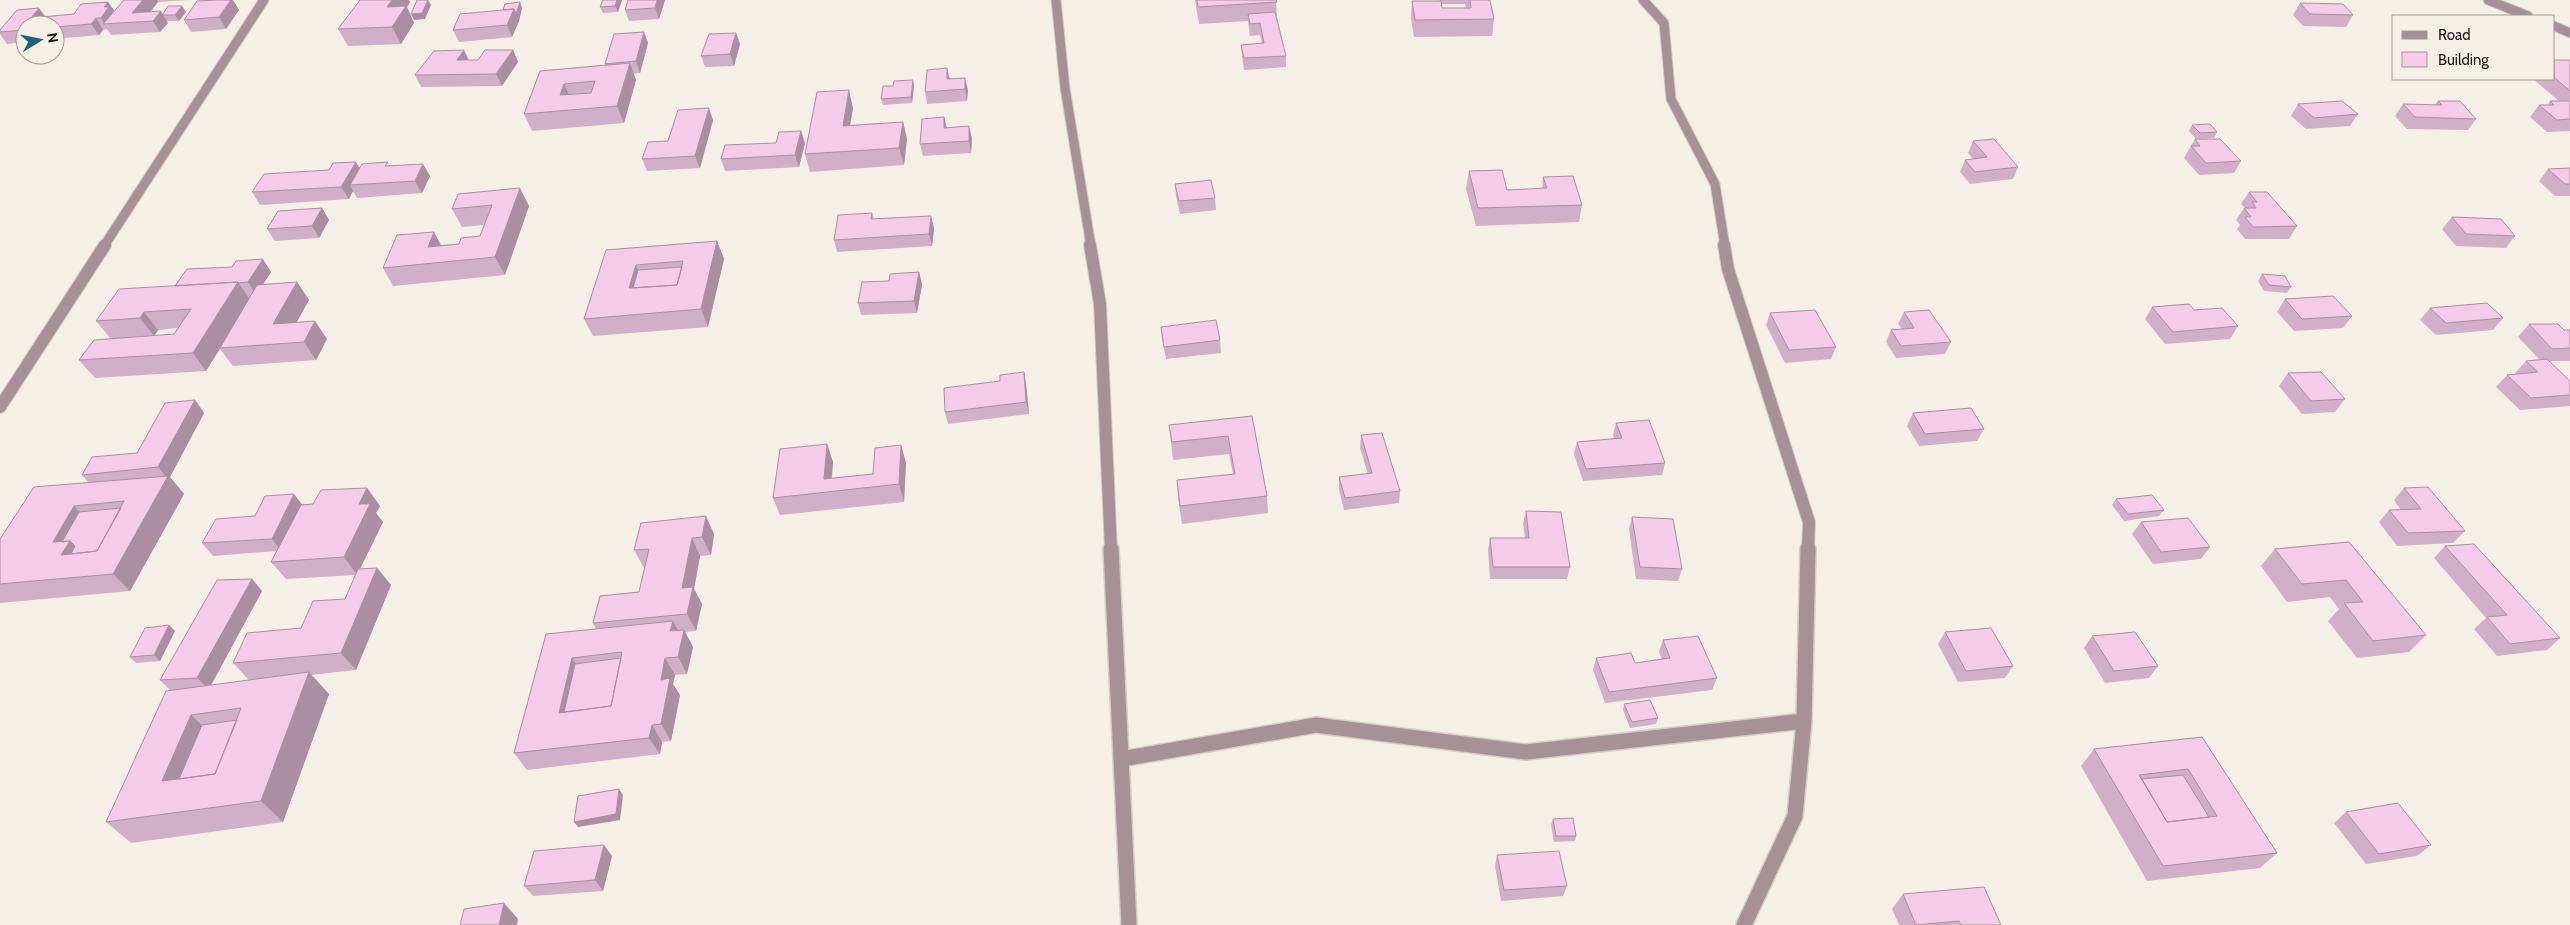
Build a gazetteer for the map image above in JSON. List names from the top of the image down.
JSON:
{
  "legend": ["Road", "Building"],
  "north": "right"
}
